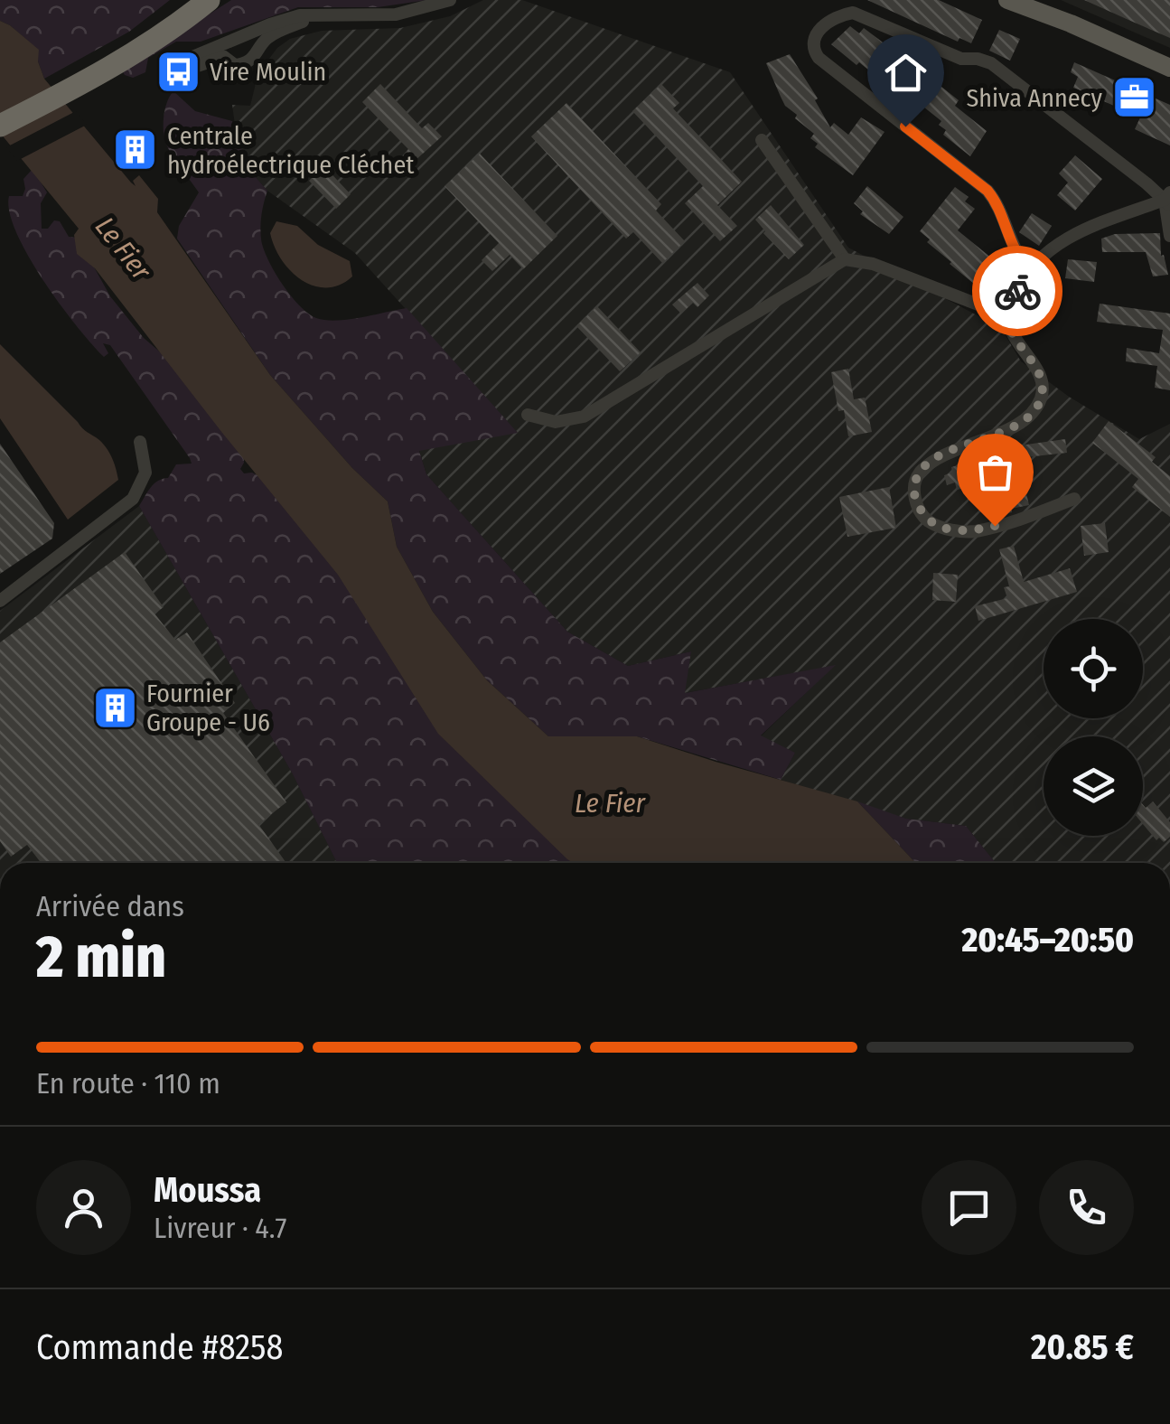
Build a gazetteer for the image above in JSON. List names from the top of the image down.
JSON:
{
  "water": ["Le Fier"],
  "places": {
    "bus stop": ["Vire Moulin"],
    "office": ["Shiva Annecy"],
    "building": ["Centrale hydroélectrique Cléchet", "Fournier Groupe - U6"]
  },
  "page": {
    "heading": ["2 min", "Arrivée dans", "20:45–20:50"],
    "panel": [
      "Moussa",
      "Livreur · 4.7",
      "Commande #8258",
      "20.85 €"
    ],
    "bar": "En route · 110 m"
  }
}
